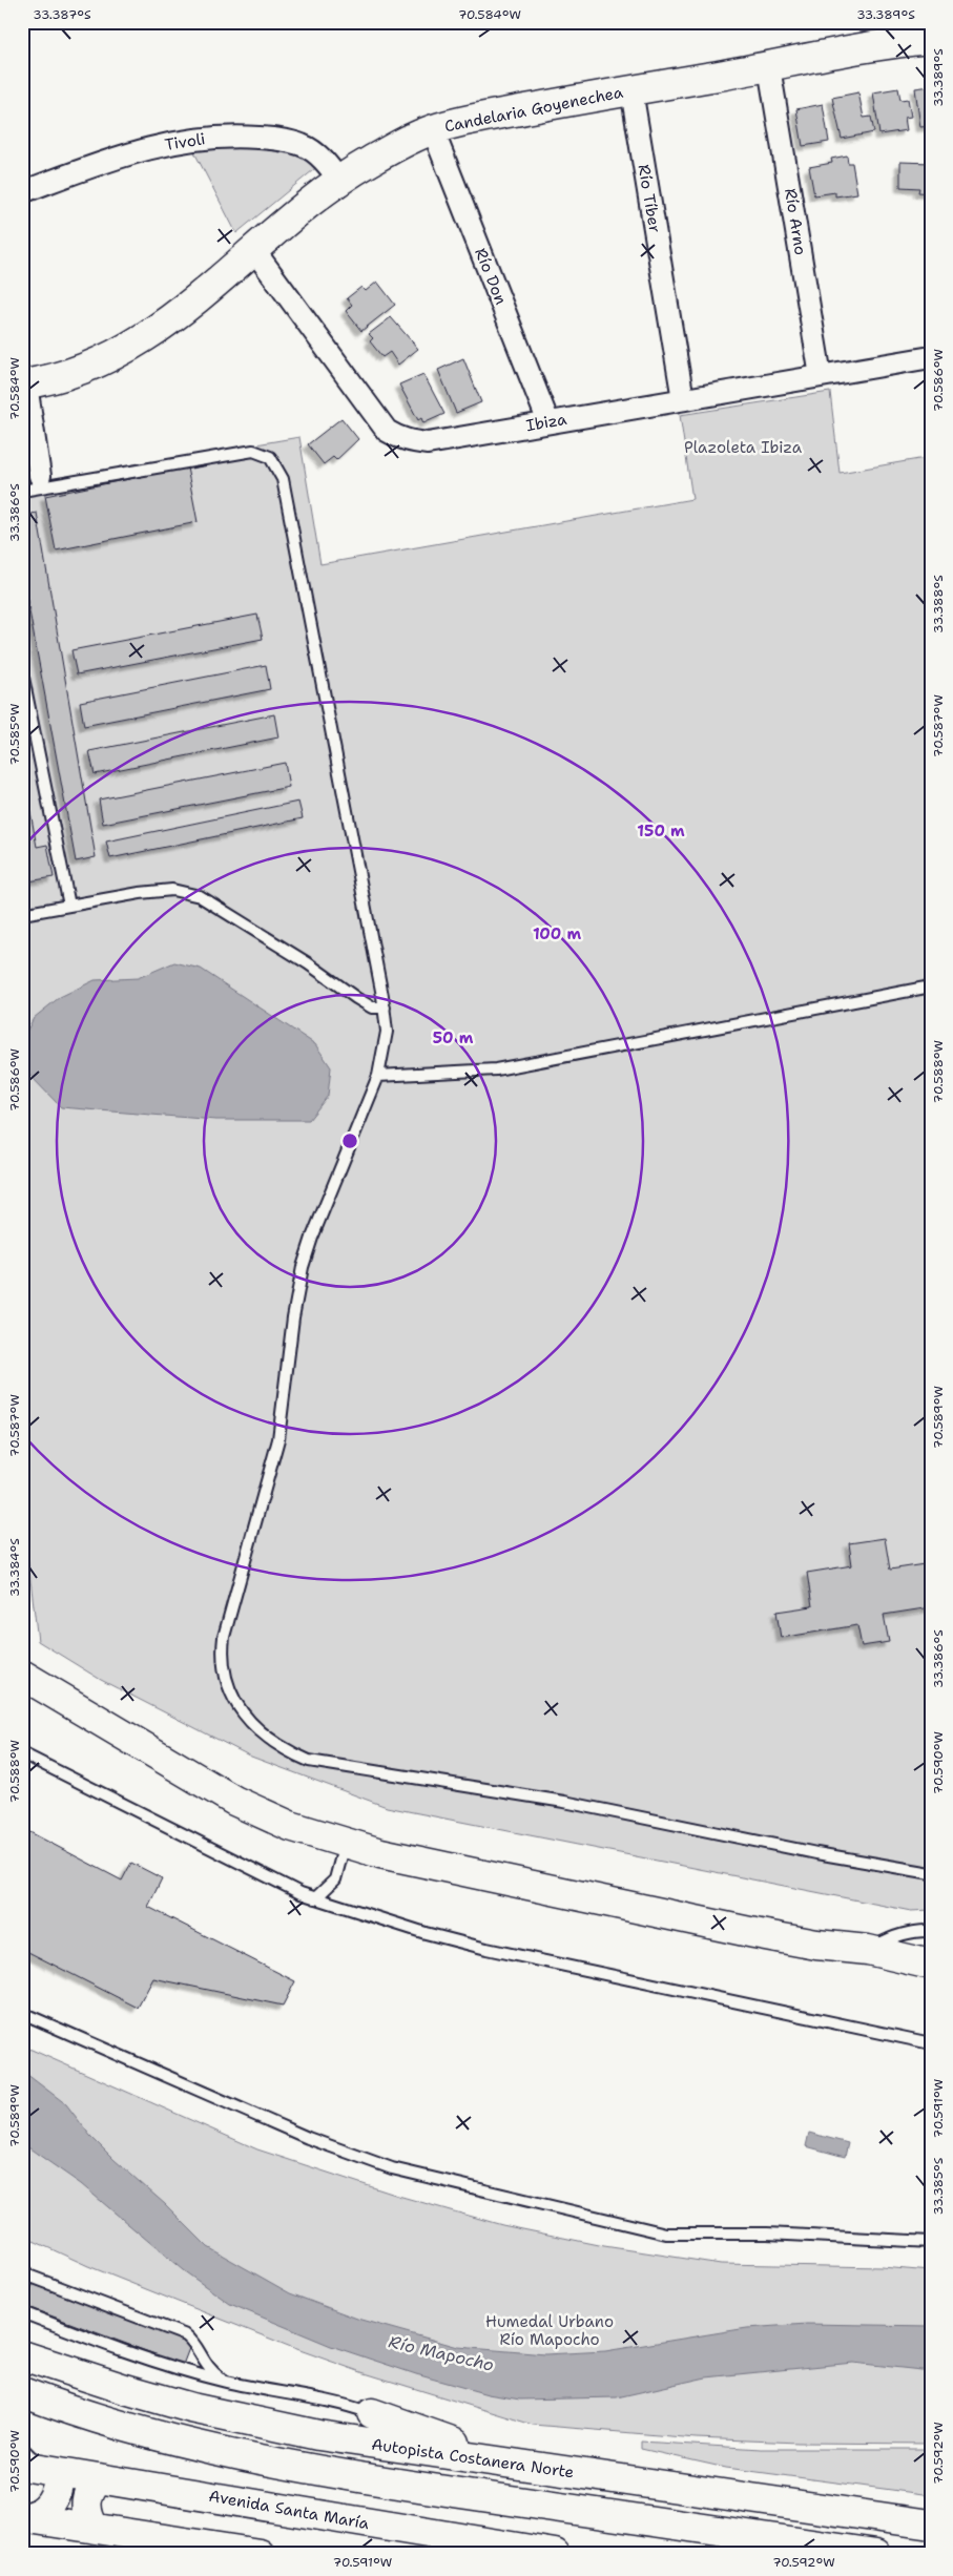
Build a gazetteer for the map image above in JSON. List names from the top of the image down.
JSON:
{
  "streets": {
    "main road": ["Candelaria Goyenechea", "Autopista Costanera Norte", "Avenida Santa María"],
    "street": [
      "Tivoli",
      "Río Tíber",
      "Río Arno",
      "Río Don",
      "Ibiza"
    ]
  },
  "crossings": [
    ["Candelaria Goyenechea", "Tivoli"],
    ["Candelaria Goyenechea", "Río Tíber"],
    ["Candelaria Goyenechea", "Río Arno"],
    ["Candelaria Goyenechea", "Río Don"],
    ["Candelaria Goyenechea", "Ibiza"],
    ["Río Tíber", "Ibiza"],
    ["Río Arno", "Ibiza"],
    ["Río Don", "Ibiza"]
  ],
  "water": ["Río Mapocho"],
  "parks": ["Plazoleta Ibiza", "Humedal Urbano Río Mapocho"],
  "coordinates": [
    "33.387°S",
    "70.584°W",
    "33.389°S",
    "70.586°W",
    "33.386°S",
    "33.388°S",
    "70.587°W",
    "70.585°W",
    "70.588°W",
    "70.589°W",
    "33.384°S",
    "70.590°W",
    "70.591°W",
    "33.385°S",
    "70.592°W"
  ],
  "rings": ["150 m", "100 m", "50 m"]
}
